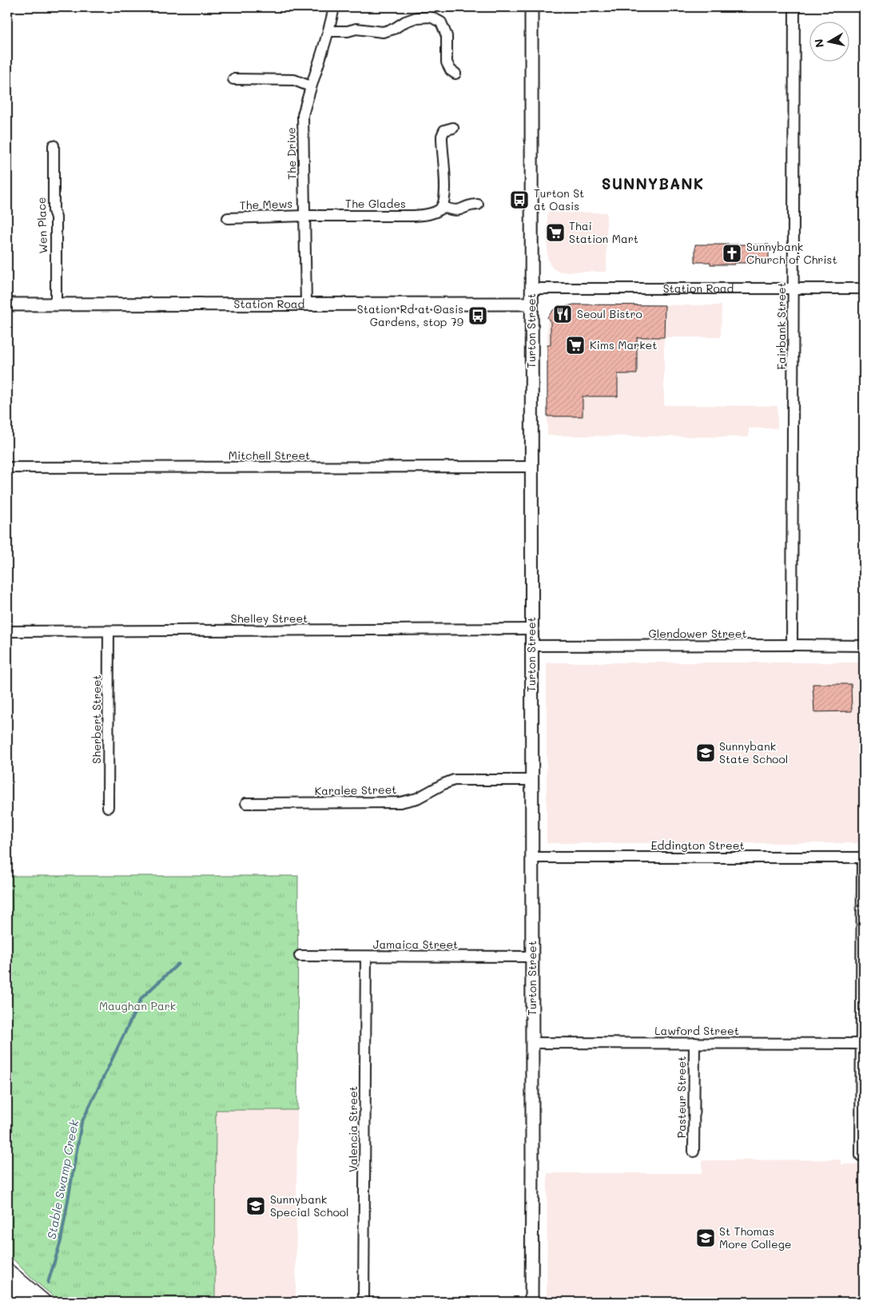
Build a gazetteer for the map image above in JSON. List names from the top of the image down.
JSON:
{
  "streets": {
    "street": [
      "The Drive",
      "The Glades",
      "The Mews",
      "Wen Place",
      "Station Road",
      "Fairbank Street",
      "Turton Street",
      "Mitchell Street",
      "Shelley Street",
      "Glendower Street",
      "Sherbert Street",
      "Karalee Street",
      "Eddington Street",
      "Jamaica Street",
      "Lawford Street",
      "Pasteur Street",
      "Valencia Street"
    ]
  },
  "crossings": [
    ["The Drive", "The Glades"],
    ["The Drive", "The Mews"],
    ["The Drive", "Station Road"],
    ["The Glades", "The Mews"],
    ["Wen Place", "Station Road"],
    ["Station Road", "Fairbank Street"],
    ["Station Road", "Turton Street"],
    ["Fairbank Street", "Glendower Street"],
    ["Turton Street", "Mitchell Street"],
    ["Turton Street", "Shelley Street"],
    ["Turton Street", "Glendower Street"],
    ["Turton Street", "Karalee Street"],
    ["Turton Street", "Eddington Street"],
    ["Turton Street", "Jamaica Street"],
    ["Turton Street", "Lawford Street"],
    ["Shelley Street", "Sherbert Street"],
    ["Jamaica Street", "Valencia Street"],
    ["Lawford Street", "Pasteur Street"]
  ],
  "districts": ["SUNNYBANK"],
  "water": ["Stable Swamp Creek"],
  "parks": ["Maughan Park"],
  "places": {
    "bus stop": ["Turton St at Oasis", "Station Rd at Oasis Gardens, stop 79"],
    "supermarket": ["Thai Station Mart", "Kims Market"],
    "church": ["Sunnybank Church of Christ"],
    "restaurant": ["Seoul Bistro"],
    "school or university": ["Sunnybank State School", "Sunnybank Special School", "St Thomas More College"]
  },
  "north": "left"
}
